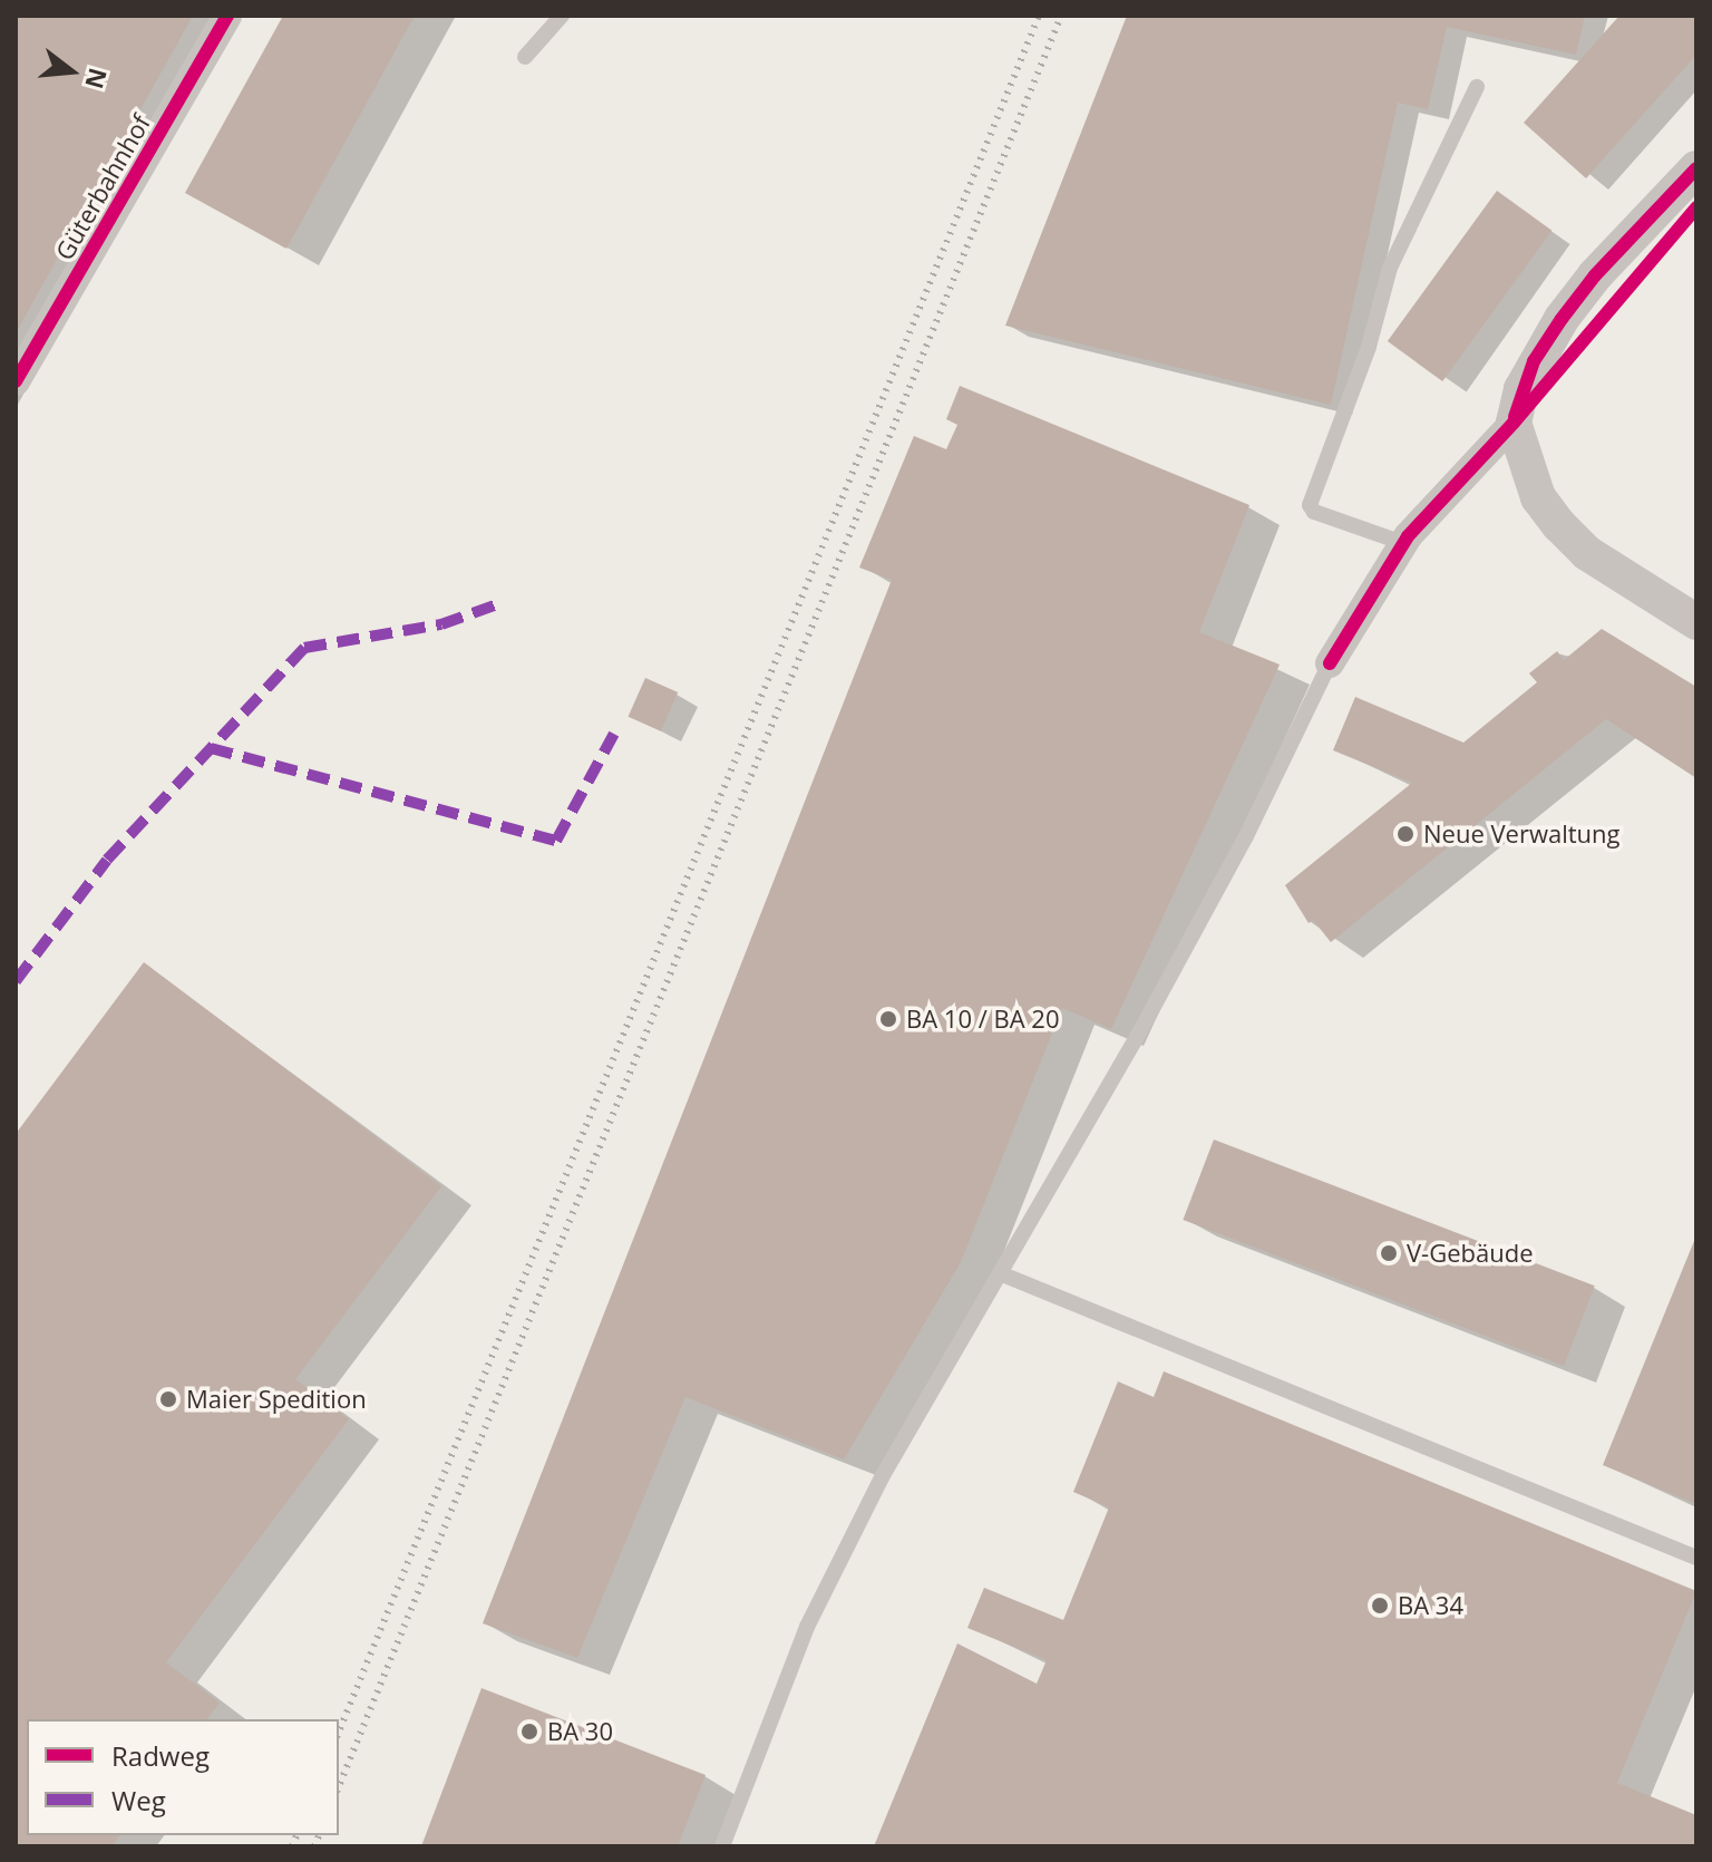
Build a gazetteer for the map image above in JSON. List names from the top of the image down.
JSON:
{
  "streets": {
    "street": ["Güterbahnhof"]
  },
  "places": [
    "Neue Verwaltung",
    "BA 10 / BA 20",
    "V-Gebäude",
    "Maier Spedition",
    "BA 34",
    "BA 30"
  ],
  "legend": ["Radweg", "Weg"],
  "north": "right"
}
